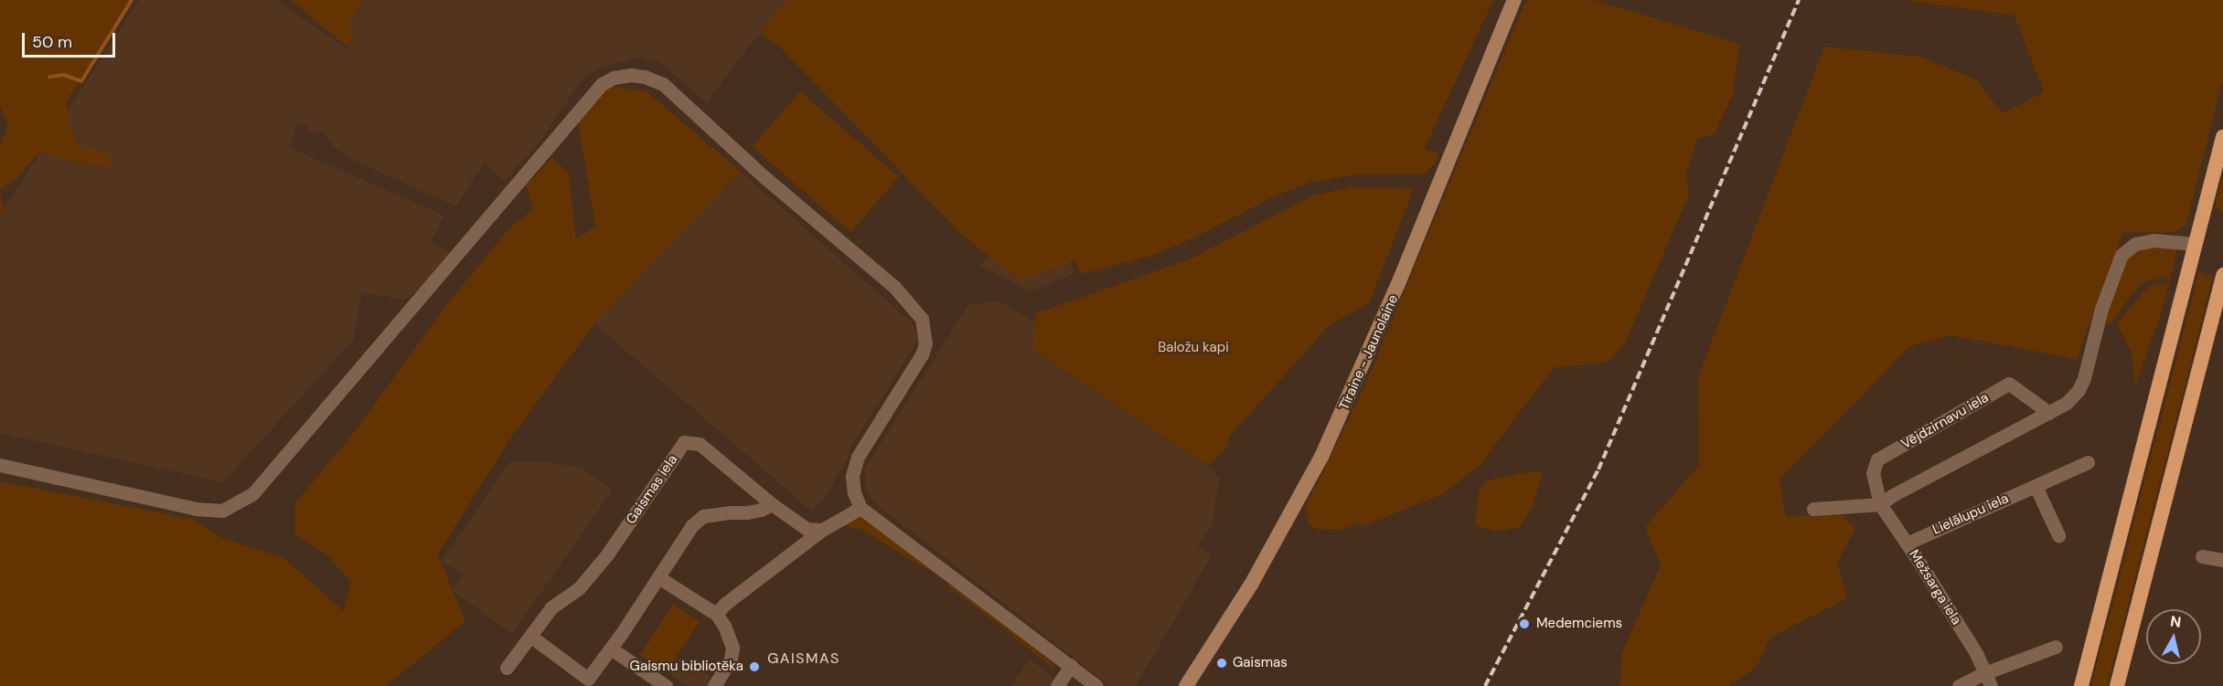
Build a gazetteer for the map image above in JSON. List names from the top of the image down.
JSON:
{
  "streets": {
    "main road": ["Tīraine - Jaunolaine"],
    "street": [
      "Vējdzirnavu iela",
      "Gaismas iela",
      "Lielālupu iela",
      "Mežsarga iela"
    ]
  },
  "crossings": [
    ["Vējdzirnavu iela", "Mežsarga iela"],
    ["Lielālupu iela", "Mežsarga iela"]
  ],
  "districts": ["GAISMAS"],
  "parks": ["Baložu kapi"],
  "places": ["Medemciems", "Gaismas", "Gaismu bibliotēka"],
  "scale_bar": "50 m",
  "north": "top"
}
